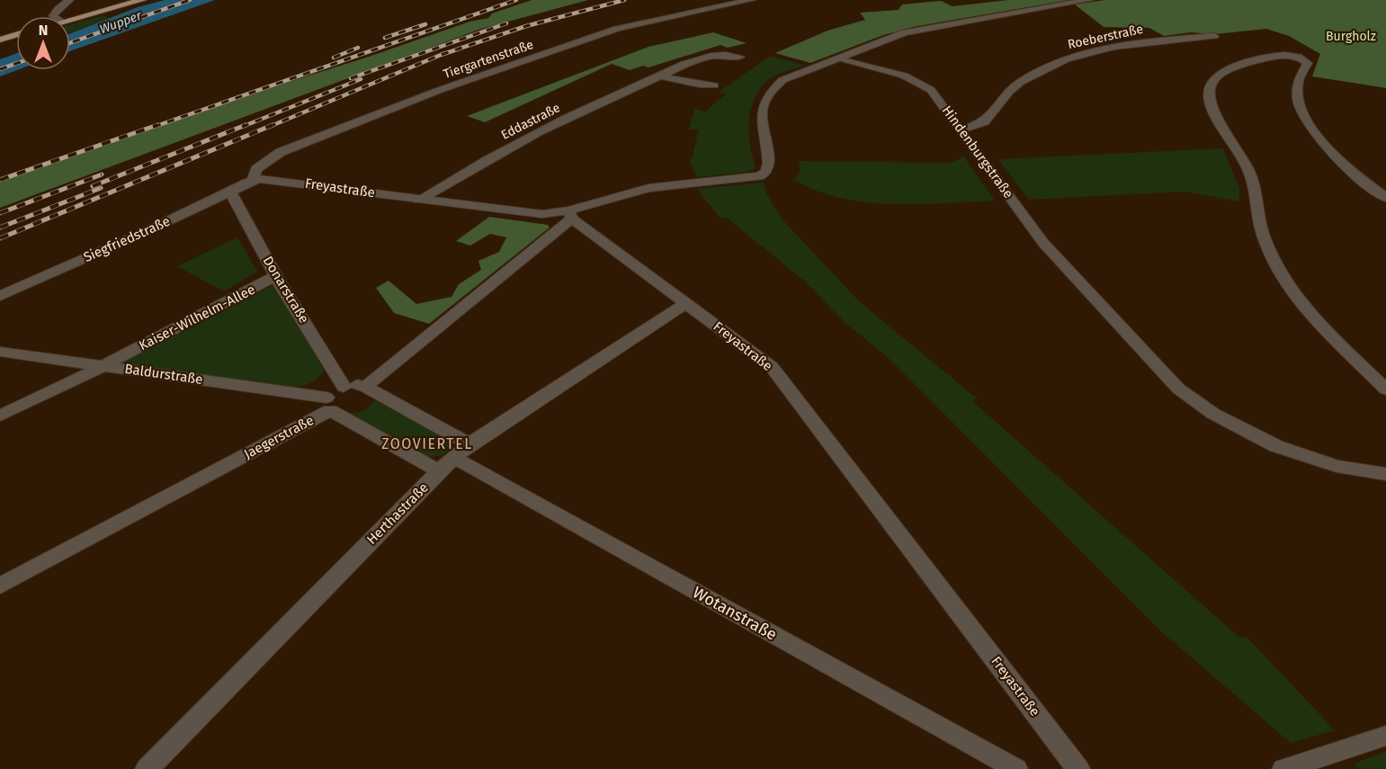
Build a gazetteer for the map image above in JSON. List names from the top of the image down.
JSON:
{
  "streets": {
    "street": [
      "Roeberstraße",
      "Tiergartenstraße",
      "Eddastraße",
      "Hindenburgstraße",
      "Freyastraße",
      "Siegfriedstraße",
      "Donarstraße",
      "Kaiser-Wilhelm-Allee",
      "Baldurstraße",
      "Jaegerstraße",
      "Herthastraße",
      "Wotanstraße"
    ]
  },
  "crossings": [
    ["Roeberstraße", "Hindenburgstraße"],
    ["Tiergartenstraße", "Freyastraße"],
    ["Tiergartenstraße", "Siegfriedstraße"],
    ["Eddastraße", "Freyastraße"],
    ["Freyastraße", "Siegfriedstraße"],
    ["Freyastraße", "Herthastraße"],
    ["Siegfriedstraße", "Donarstraße"],
    ["Donarstraße", "Kaiser-Wilhelm-Allee"],
    ["Donarstraße", "Jaegerstraße"],
    ["Kaiser-Wilhelm-Allee", "Baldurstraße"],
    ["Baldurstraße", "Jaegerstraße"],
    ["Baldurstraße", "Wotanstraße"],
    ["Jaegerstraße", "Wotanstraße"],
    ["Herthastraße", "Wotanstraße"]
  ],
  "districts": ["ZOOVIERTEL"],
  "water": ["Wupper"],
  "parks": ["Burgholz"],
  "north": "top"
}
